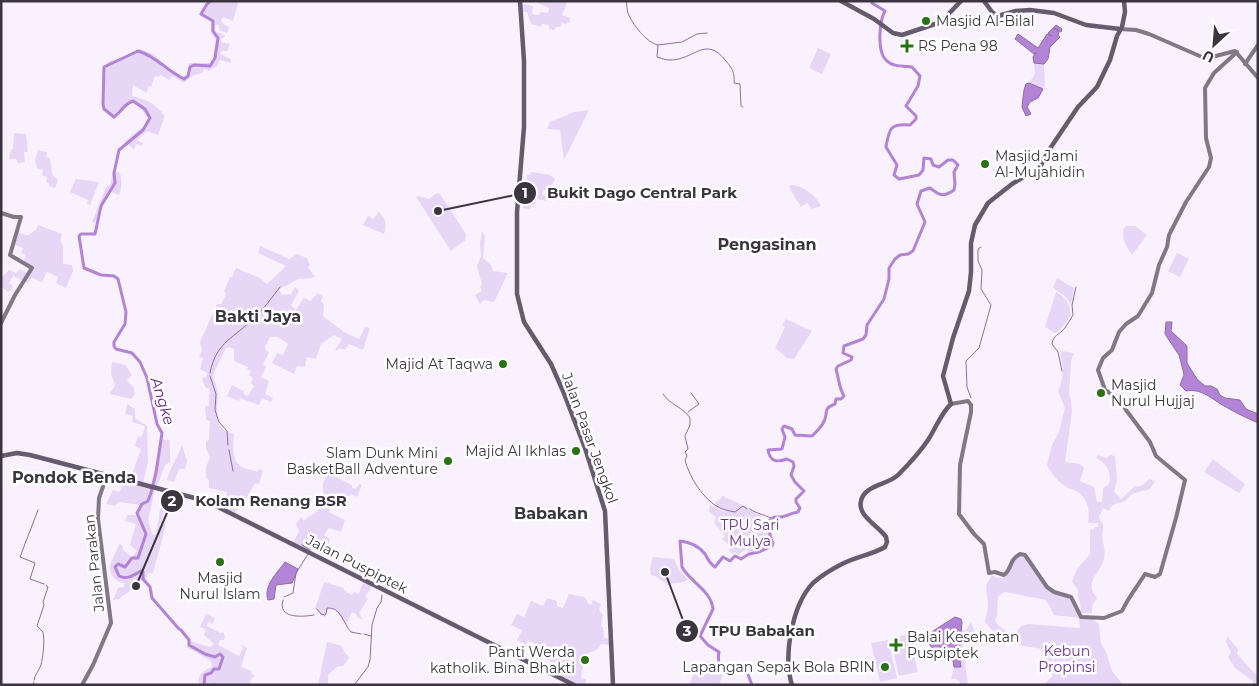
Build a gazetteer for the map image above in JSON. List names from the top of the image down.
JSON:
{
  "streets": {
    "main road": ["Jalan Pasar Jengkol", "Jalan Puspiptek"],
    "street": ["Jalan Parakan"]
  },
  "crossings": [
    ["Jalan Parakan", "Jalan Puspiptek"]
  ],
  "districts": [
    "Pengasinan",
    "Bakti Jaya",
    "Pondok Benda",
    "Babakan"
  ],
  "water": ["Angke"],
  "parks": ["TPU Sari Mulya", "Kebun Propinsi"],
  "places": {
    "other": [
      "Masjid Al-Bilal",
      "Masjid Jami Al-Mujahidin",
      "Bukit Dago Central Park",
      "Majid At Taqwa",
      "Masjid Nurul Hujjaj",
      "Majid Al Ikhlas",
      "Slam Dunk Mini BasketBall Adventure",
      "Masjid Nurul Islam",
      "TPU Babakan",
      "Kolam Renang BSR",
      "Panti Werda katholik. Bina Bhakti",
      "Lapangan Sepak Bola BRIN"
    ],
    "health": ["RS Pena 98", "Balai Kesehatan Puspiptek"]
  },
  "north": "bottom left"
}
